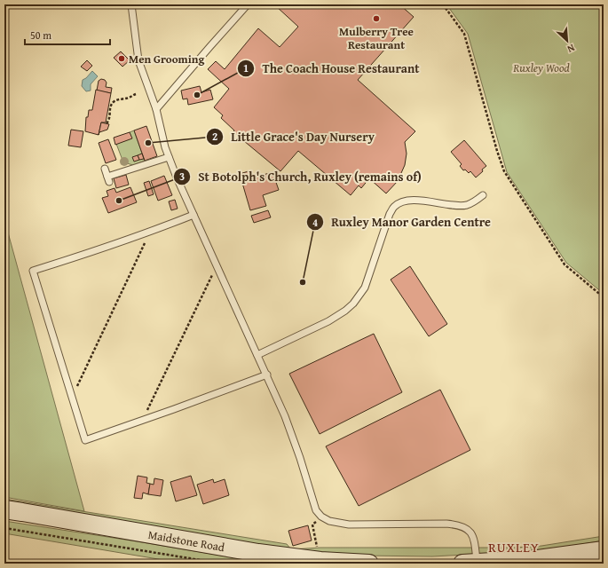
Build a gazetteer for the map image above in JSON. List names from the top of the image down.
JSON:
{
  "streets": {
    "main road": ["Maidstone Road"]
  },
  "districts": ["RUXLEY"],
  "parks": ["Ruxley Wood"],
  "places": [
    "Mulberry Tree Restaurant",
    "Men Grooming",
    "The Coach House Restaurant",
    "Little Grace's Day Nursery",
    "St Botolph's Church, Ruxley (remains of)",
    "Ruxley Manor Garden Centre"
  ],
  "scale_bar": "50 m",
  "north": "bottom right"
}
